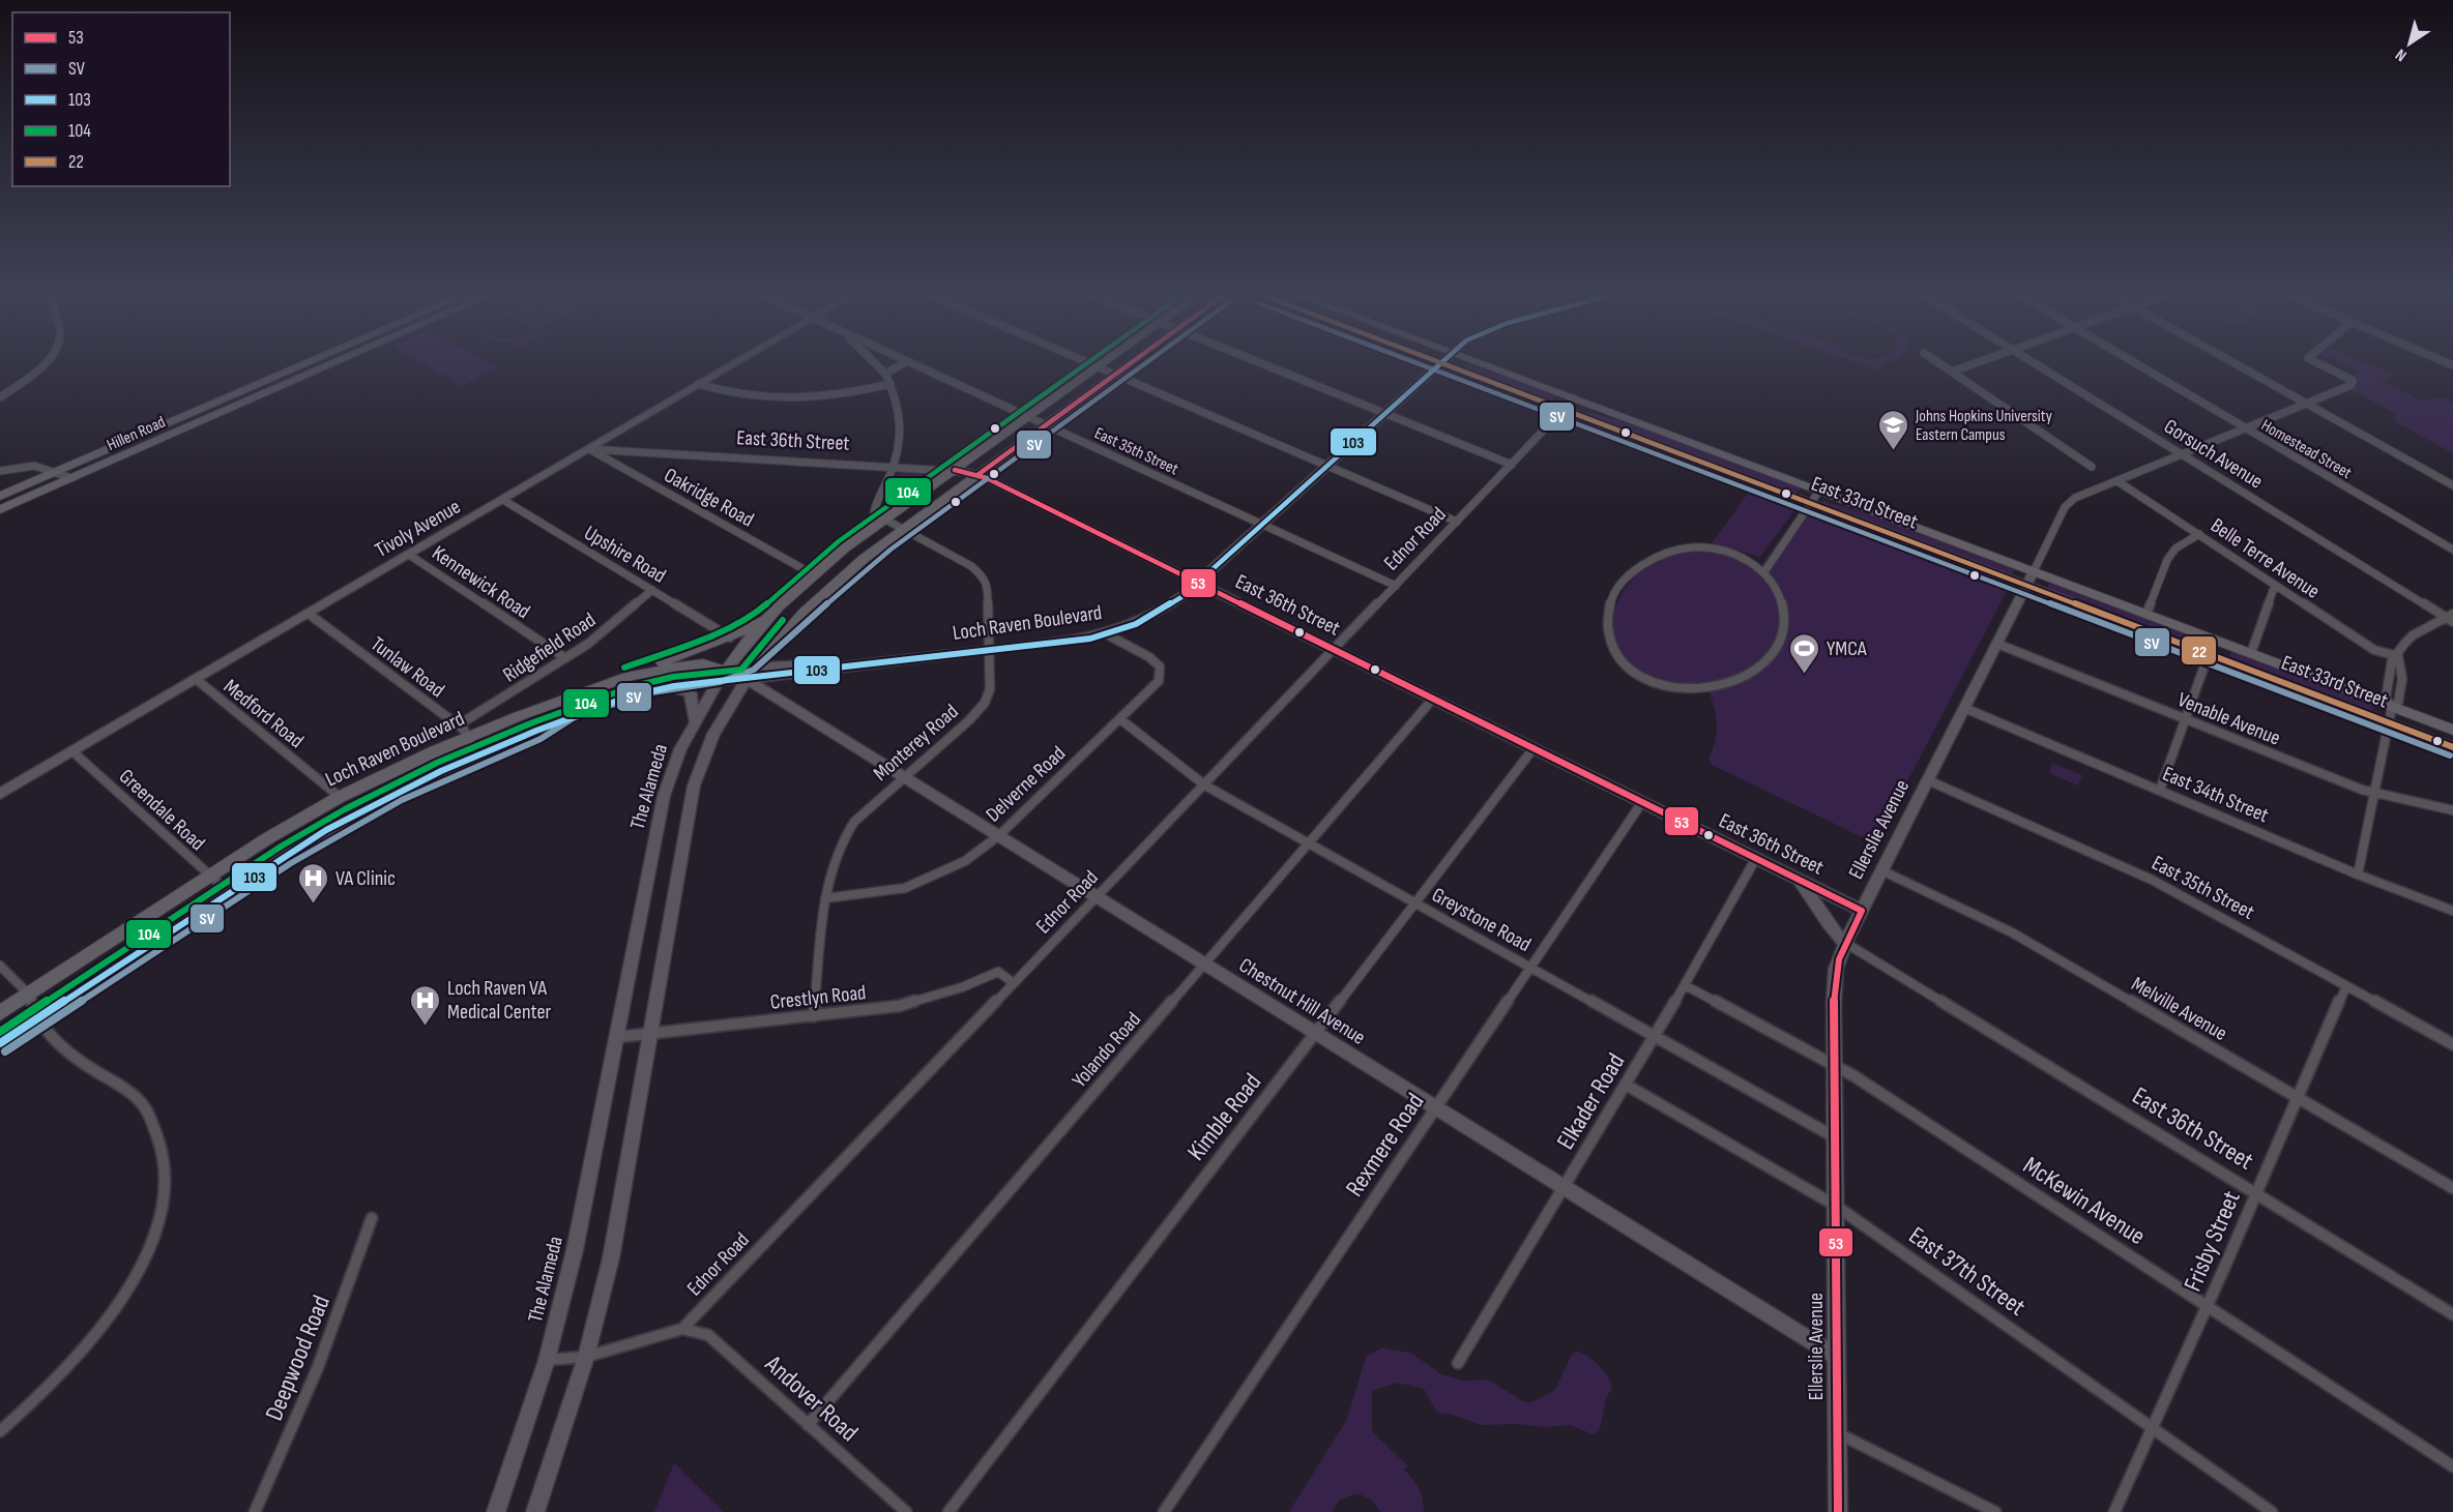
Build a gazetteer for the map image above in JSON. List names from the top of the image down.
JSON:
{
  "streets": {
    "main road": [
      "Hillen Road",
      "East 33rd Street",
      "Loch Raven Boulevard",
      "The Alameda"
    ],
    "street": [
      "East 36th Street",
      "Homestead Street",
      "East 35th Street",
      "Gorsuch Avenue",
      "Oakridge Road",
      "Tivoly Avenue",
      "Ednor Road",
      "Upshire Road",
      "Belle Terre Avenue",
      "Kennewick Road",
      "Ridgefield Road",
      "Tunlaw Road",
      "Medford Road",
      "Venable Avenue",
      "Monterey Road",
      "Delverne Road",
      "East 34th Street",
      "Greendale Road",
      "Ellerslie Avenue",
      "Greystone Road",
      "Crestlyn Road",
      "Chestnut Hill Avenue",
      "Melville Avenue",
      "Yolando Road",
      "Elkader Road",
      "Kimble Road",
      "Rexmere Road",
      "McKewin Avenue",
      "Frisby Street",
      "East 37th Street",
      "Deepwood Road",
      "Andover Road"
    ]
  },
  "crossings": [
    ["East 36th Street", "Oakridge Road"],
    ["East 36th Street", "Tivoly Avenue"],
    ["East 36th Street", "Ednor Road"],
    ["East 36th Street", "Loch Raven Boulevard"],
    ["East 36th Street", "The Alameda"],
    ["East 36th Street", "Ellerslie Avenue"],
    ["East 36th Street", "Yolando Road"],
    ["East 36th Street", "Elkader Road"],
    ["East 36th Street", "Kimble Road"],
    ["East 36th Street", "Rexmere Road"],
    ["East 36th Street", "Frisby Street"],
    ["Homestead Street", "Ellerslie Avenue"],
    ["East 35th Street", "Ednor Road"],
    ["East 35th Street", "Loch Raven Boulevard"],
    ["East 35th Street", "The Alameda"],
    ["East 35th Street", "Ellerslie Avenue"],
    ["East 35th Street", "Frisby Street"],
    ["Gorsuch Avenue", "Ellerslie Avenue"],
    ["Oakridge Road", "Tivoly Avenue"],
    ["Oakridge Road", "The Alameda"],
    ["East 33rd Street", "Ednor Road"],
    ["East 33rd Street", "Ellerslie Avenue"],
    ["Tivoly Avenue", "Upshire Road"],
    ["Tivoly Avenue", "Kennewick Road"],
    ["Tivoly Avenue", "Tunlaw Road"],
    ["Tivoly Avenue", "Medford Road"],
    ["Tivoly Avenue", "Greendale Road"],
    ["Ednor Road", "Greystone Road"],
    ["Ednor Road", "Crestlyn Road"],
    ["Ednor Road", "Chestnut Hill Avenue"],
    ["Ednor Road", "Andover Road"],
    ["Upshire Road", "Ridgefield Road"],
    ["Belle Terre Avenue", "Ellerslie Avenue"],
    ["Kennewick Road", "Ridgefield Road"],
    ["Loch Raven Boulevard", "Ridgefield Road"],
    ["Loch Raven Boulevard", "Tunlaw Road"],
    ["Loch Raven Boulevard", "Medford Road"],
    ["Loch Raven Boulevard", "Monterey Road"],
    ["Loch Raven Boulevard", "Delverne Road"],
    ["Loch Raven Boulevard", "The Alameda"],
    ["Loch Raven Boulevard", "Greendale Road"],
    ["Loch Raven Boulevard", "Chestnut Hill Avenue"],
    ["Ridgefield Road", "Tunlaw Road"],
    ["Venable Avenue", "Ellerslie Avenue"],
    ["Monterey Road", "Delverne Road"],
    ["Monterey Road", "Crestlyn Road"],
    ["Monterey Road", "Chestnut Hill Avenue"],
    ["Delverne Road", "Greystone Road"],
    ["Delverne Road", "Chestnut Hill Avenue"],
    ["The Alameda", "Crestlyn Road"],
    ["East 34th Street", "Ellerslie Avenue"],
    ["Ellerslie Avenue", "Greystone Road"],
    ["Ellerslie Avenue", "Chestnut Hill Avenue"],
    ["Ellerslie Avenue", "Melville Avenue"],
    ["Ellerslie Avenue", "McKewin Avenue"],
    ["Ellerslie Avenue", "East 37th Street"],
    ["Greystone Road", "Yolando Road"],
    ["Greystone Road", "Elkader Road"],
    ["Greystone Road", "Kimble Road"],
    ["Greystone Road", "Rexmere Road"],
    ["Chestnut Hill Avenue", "Yolando Road"],
    ["Chestnut Hill Avenue", "Elkader Road"],
    ["Chestnut Hill Avenue", "Kimble Road"],
    ["Chestnut Hill Avenue", "Rexmere Road"],
    ["Melville Avenue", "Frisby Street"],
    ["Yolando Road", "Andover Road"],
    ["Elkader Road", "McKewin Avenue"],
    ["Elkader Road", "East 37th Street"],
    ["McKewin Avenue", "Frisby Street"],
    ["Frisby Street", "East 37th Street"]
  ],
  "places": {
    "school or university": ["Johns Hopkins University Eastern Campus"],
    "sports": ["YMCA"],
    "hospital": ["VA Clinic", "Loch Raven VA Medical Center"]
  },
  "lines": [
    "transit line 53",
    "transit line SV",
    "transit line 103",
    "transit line 104",
    "transit line 22"
  ],
  "legend": [
    "53",
    "SV",
    "103",
    "104",
    "22"
  ],
  "north": "bottom left"
}
